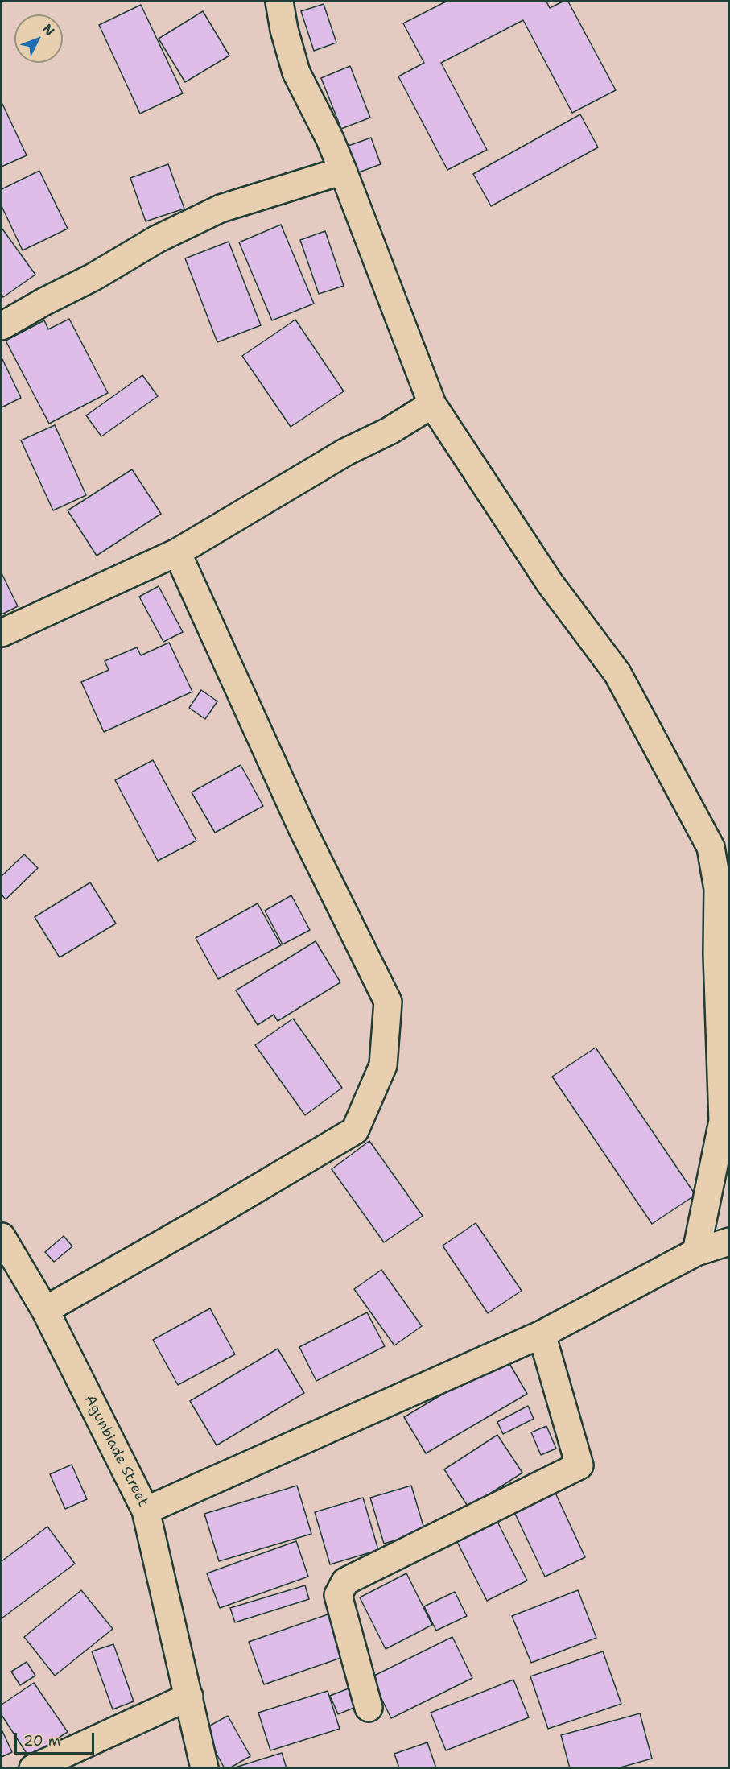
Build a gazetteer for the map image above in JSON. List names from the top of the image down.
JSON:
{
  "streets": {
    "street": ["Agunbiade Street"]
  },
  "scale_bar": "20 m",
  "north": "top right"
}
